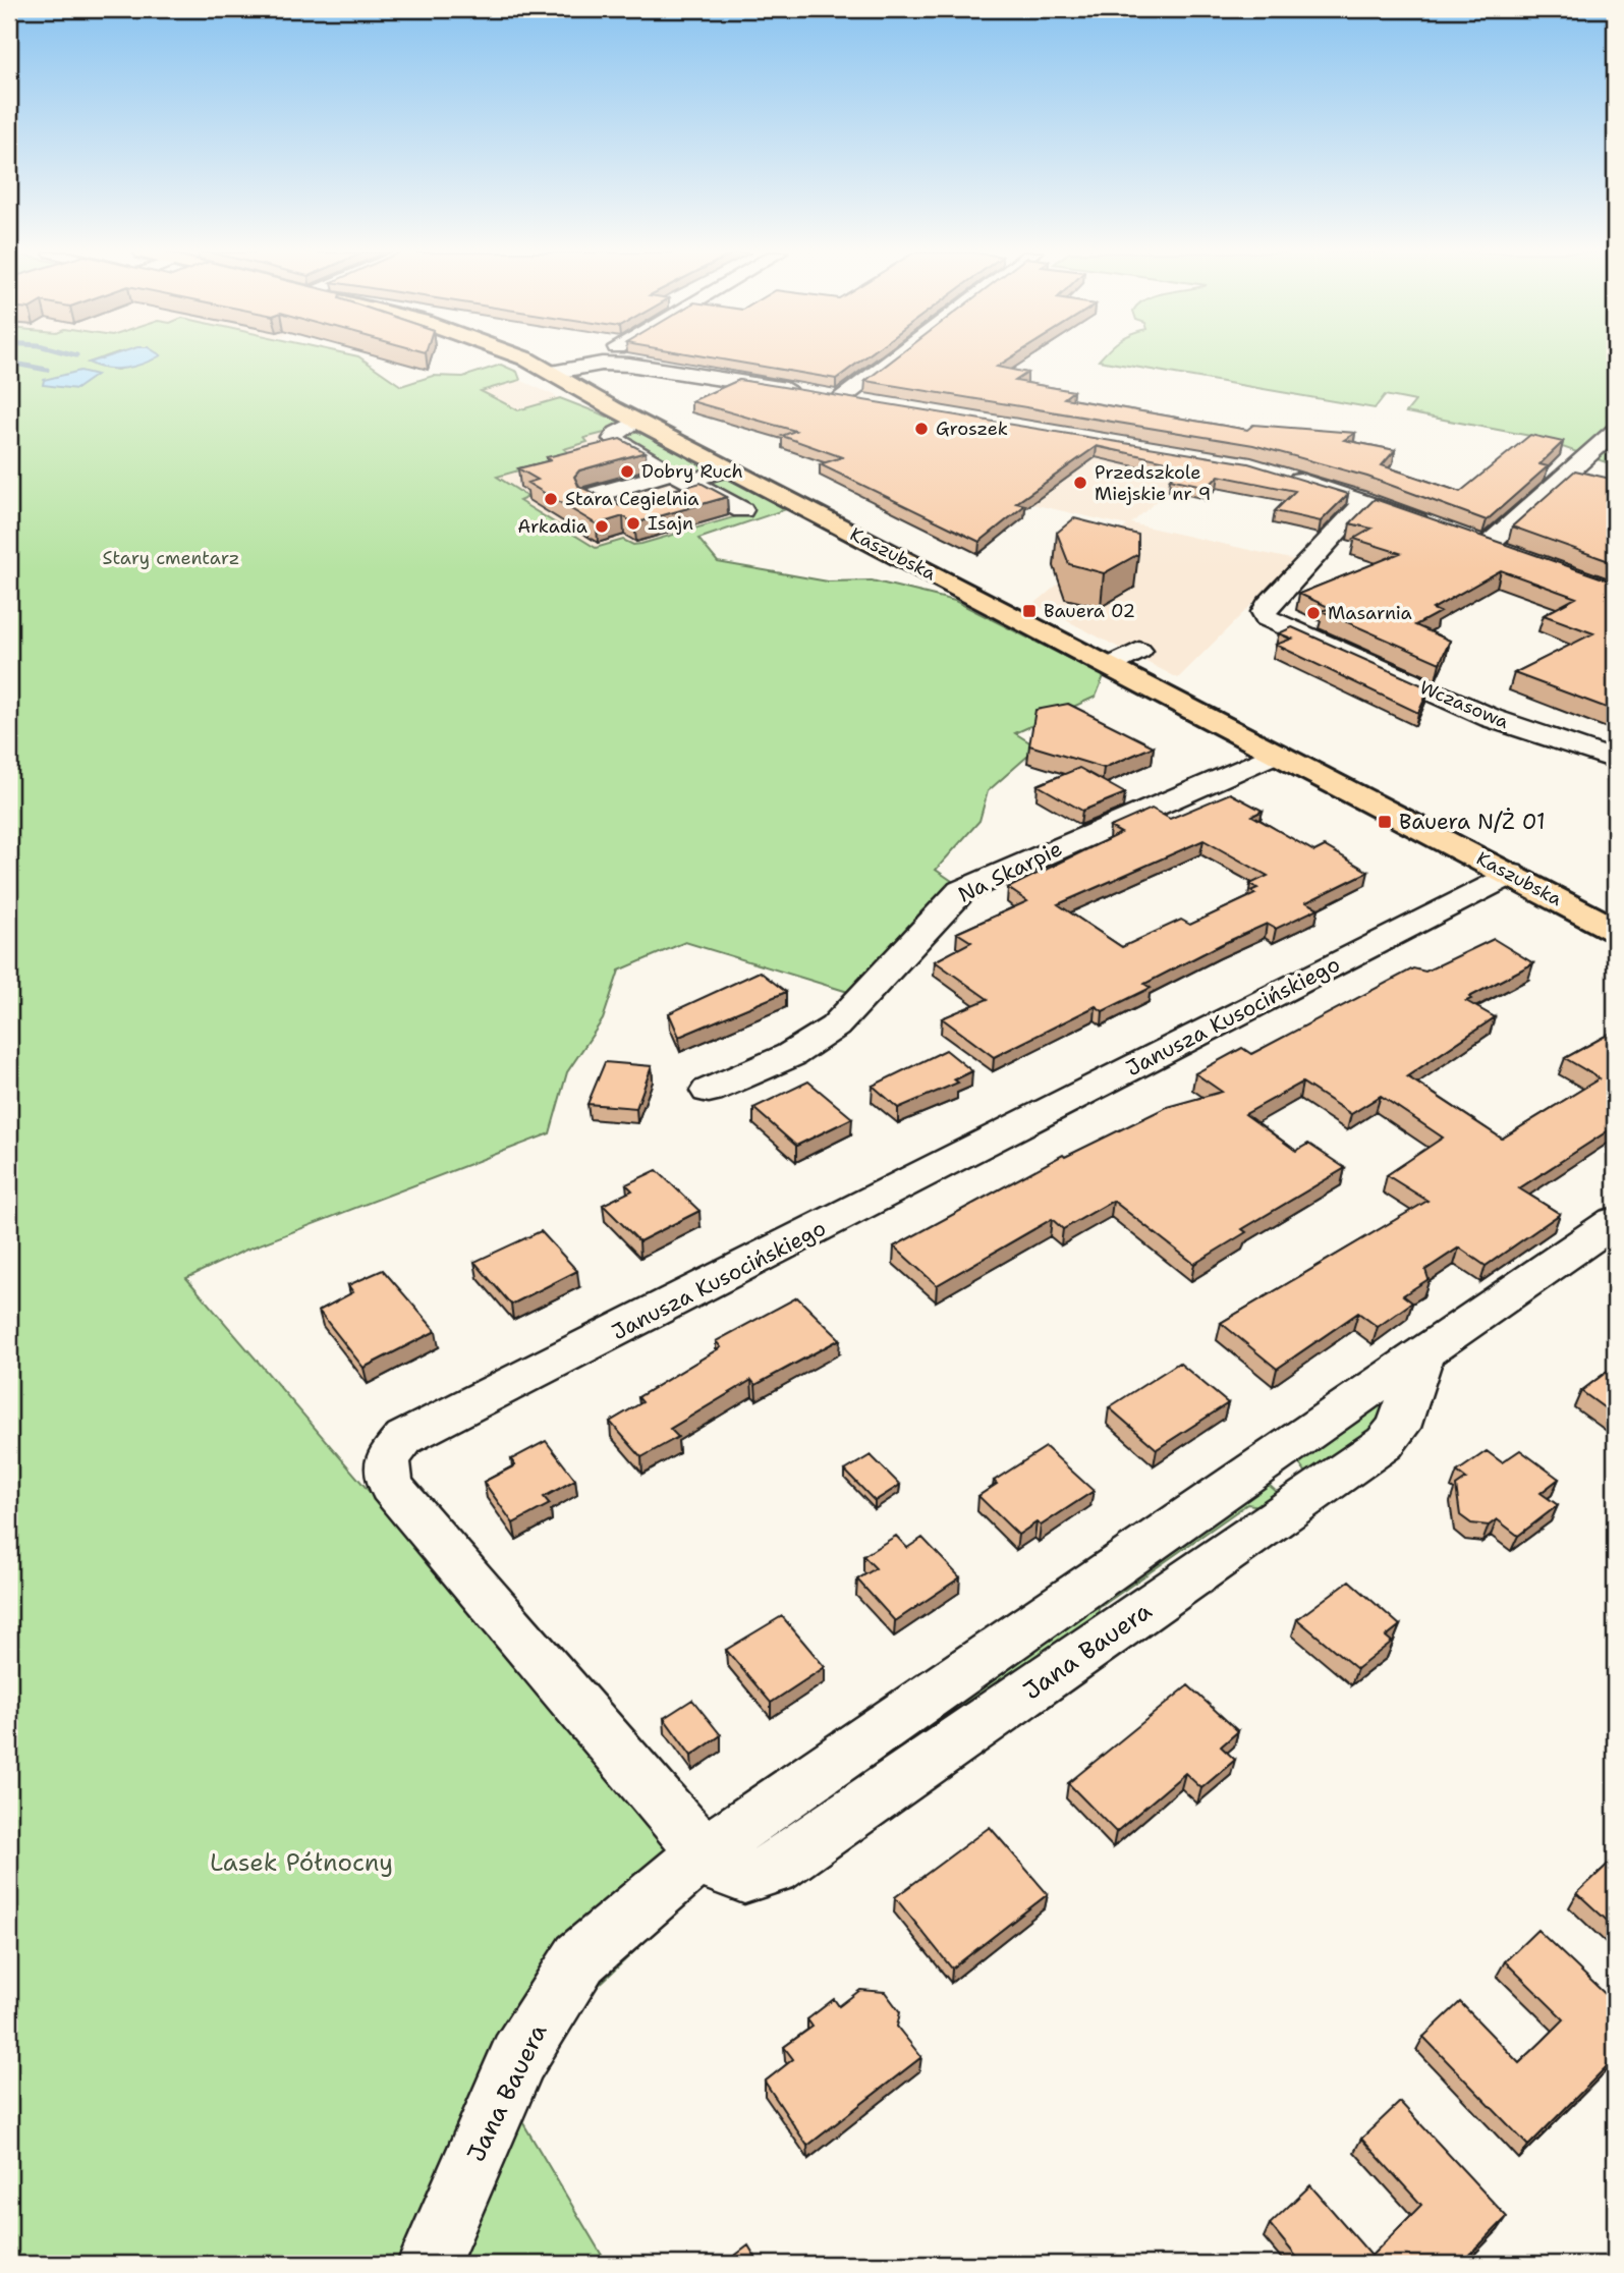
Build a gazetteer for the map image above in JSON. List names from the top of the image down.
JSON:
{
  "streets": {
    "main road": ["Kaszubska"],
    "street": [
      "Wczasowa",
      "Na Skarpie",
      "Janusza Kusocińskiego",
      "Jana Bauera"
    ]
  },
  "crossings": [
    ["Kaszubska", "Na Skarpie"],
    ["Kaszubska", "Janusza Kusocińskiego"],
    ["Janusza Kusocińskiego", "Jana Bauera"]
  ],
  "parks": ["Stary cmentarz", "Lasek Północny"],
  "places": {
    "other": [
      "Groszek",
      "Dobry Ruch",
      "Przedszkole Miejskie nr 9",
      "Stara Cegielnia",
      "Isajn",
      "Arkadia",
      "Masarnia"
    ],
    "transit": ["Bauera 02", "Bauera N/Ż 01"]
  }
}
